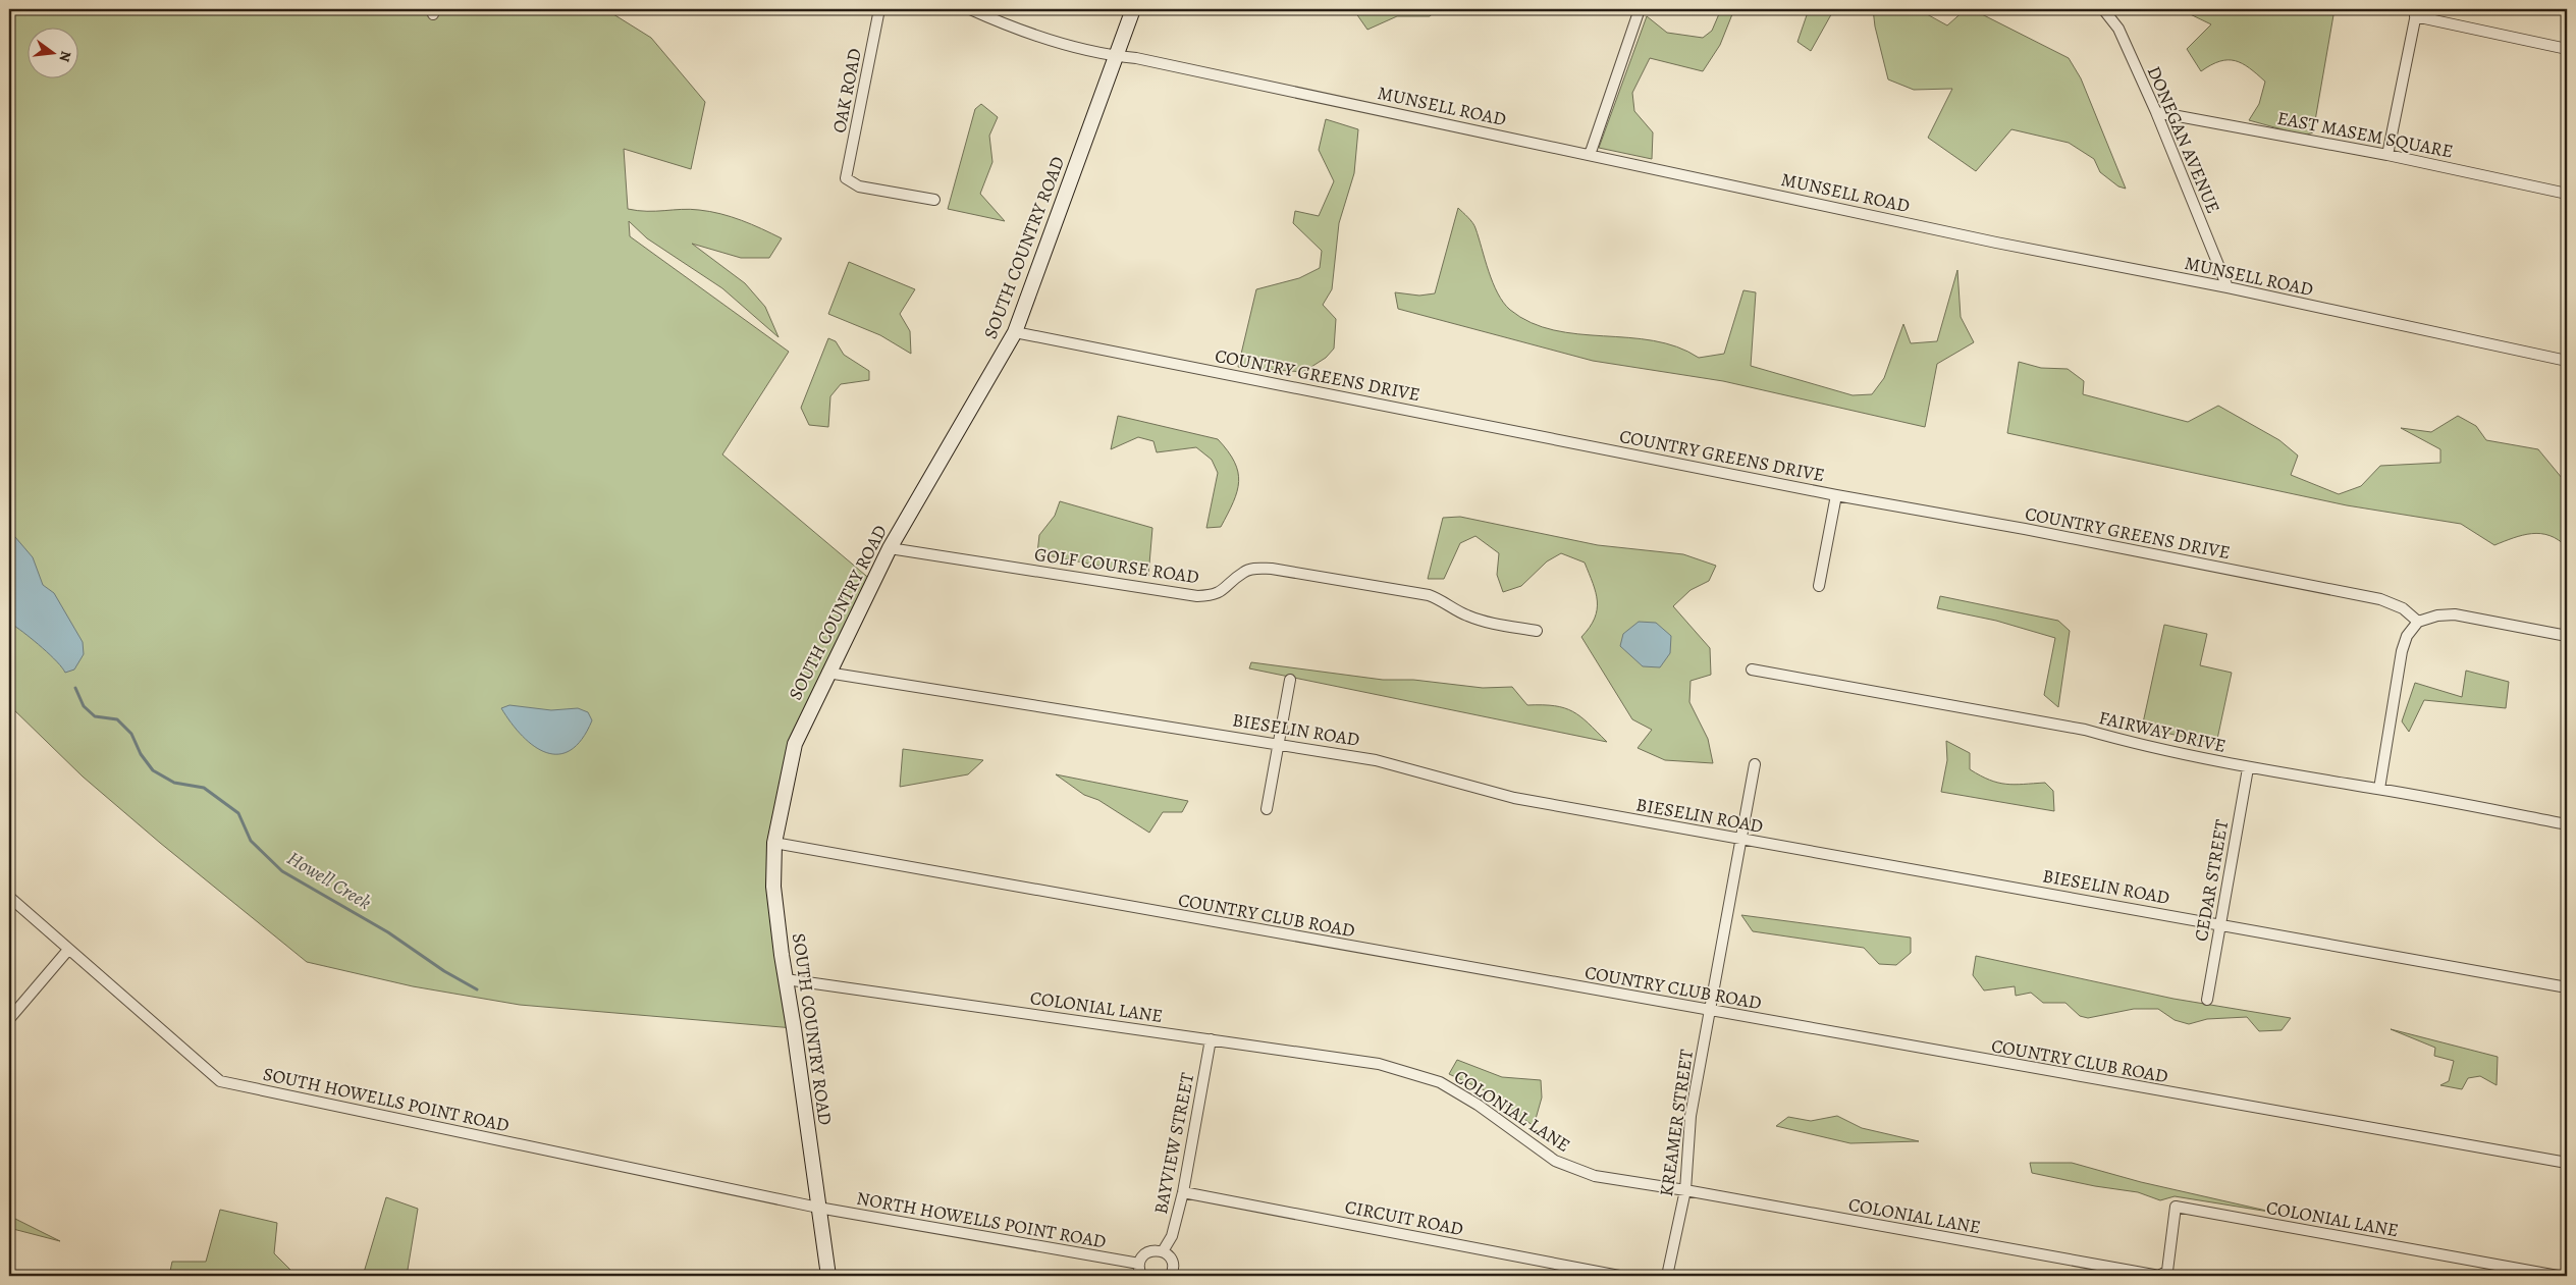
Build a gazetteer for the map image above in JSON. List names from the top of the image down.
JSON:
{
  "streets": {
    "main road": ["SOUTH COUNTRY ROAD"],
    "street": [
      "OAK ROAD",
      "MUNSELL ROAD",
      "EAST MASEM SQUARE",
      "DONEGAN AVENUE",
      "COUNTRY GREENS DRIVE",
      "GOLF COURSE ROAD",
      "BIESELIN ROAD",
      "FAIRWAY DRIVE",
      "CEDAR STREET",
      "COUNTRY CLUB ROAD",
      "COLONIAL LANE",
      "SOUTH HOWELLS POINT ROAD",
      "KREAMER STREET",
      "BAYVIEW STREET",
      "CIRCUIT ROAD",
      "NORTH HOWELLS POINT ROAD"
    ]
  },
  "crossings": [
    ["MUNSELL ROAD", "DONEGAN AVENUE"],
    ["MUNSELL ROAD", "SOUTH COUNTRY ROAD"],
    ["EAST MASEM SQUARE", "DONEGAN AVENUE"],
    ["SOUTH COUNTRY ROAD", "COUNTRY GREENS DRIVE"],
    ["SOUTH COUNTRY ROAD", "GOLF COURSE ROAD"],
    ["SOUTH COUNTRY ROAD", "BIESELIN ROAD"],
    ["SOUTH COUNTRY ROAD", "COUNTRY CLUB ROAD"],
    ["SOUTH COUNTRY ROAD", "COLONIAL LANE"],
    ["SOUTH COUNTRY ROAD", "SOUTH HOWELLS POINT ROAD"],
    ["SOUTH COUNTRY ROAD", "NORTH HOWELLS POINT ROAD"],
    ["BIESELIN ROAD", "CEDAR STREET"],
    ["BIESELIN ROAD", "KREAMER STREET"],
    ["FAIRWAY DRIVE", "CEDAR STREET"],
    ["COUNTRY CLUB ROAD", "KREAMER STREET"],
    ["COLONIAL LANE", "KREAMER STREET"],
    ["COLONIAL LANE", "BAYVIEW STREET"],
    ["SOUTH HOWELLS POINT ROAD", "NORTH HOWELLS POINT ROAD"],
    ["BAYVIEW STREET", "CIRCUIT ROAD"]
  ],
  "water": ["Howell Creek"],
  "north": "right"
}
